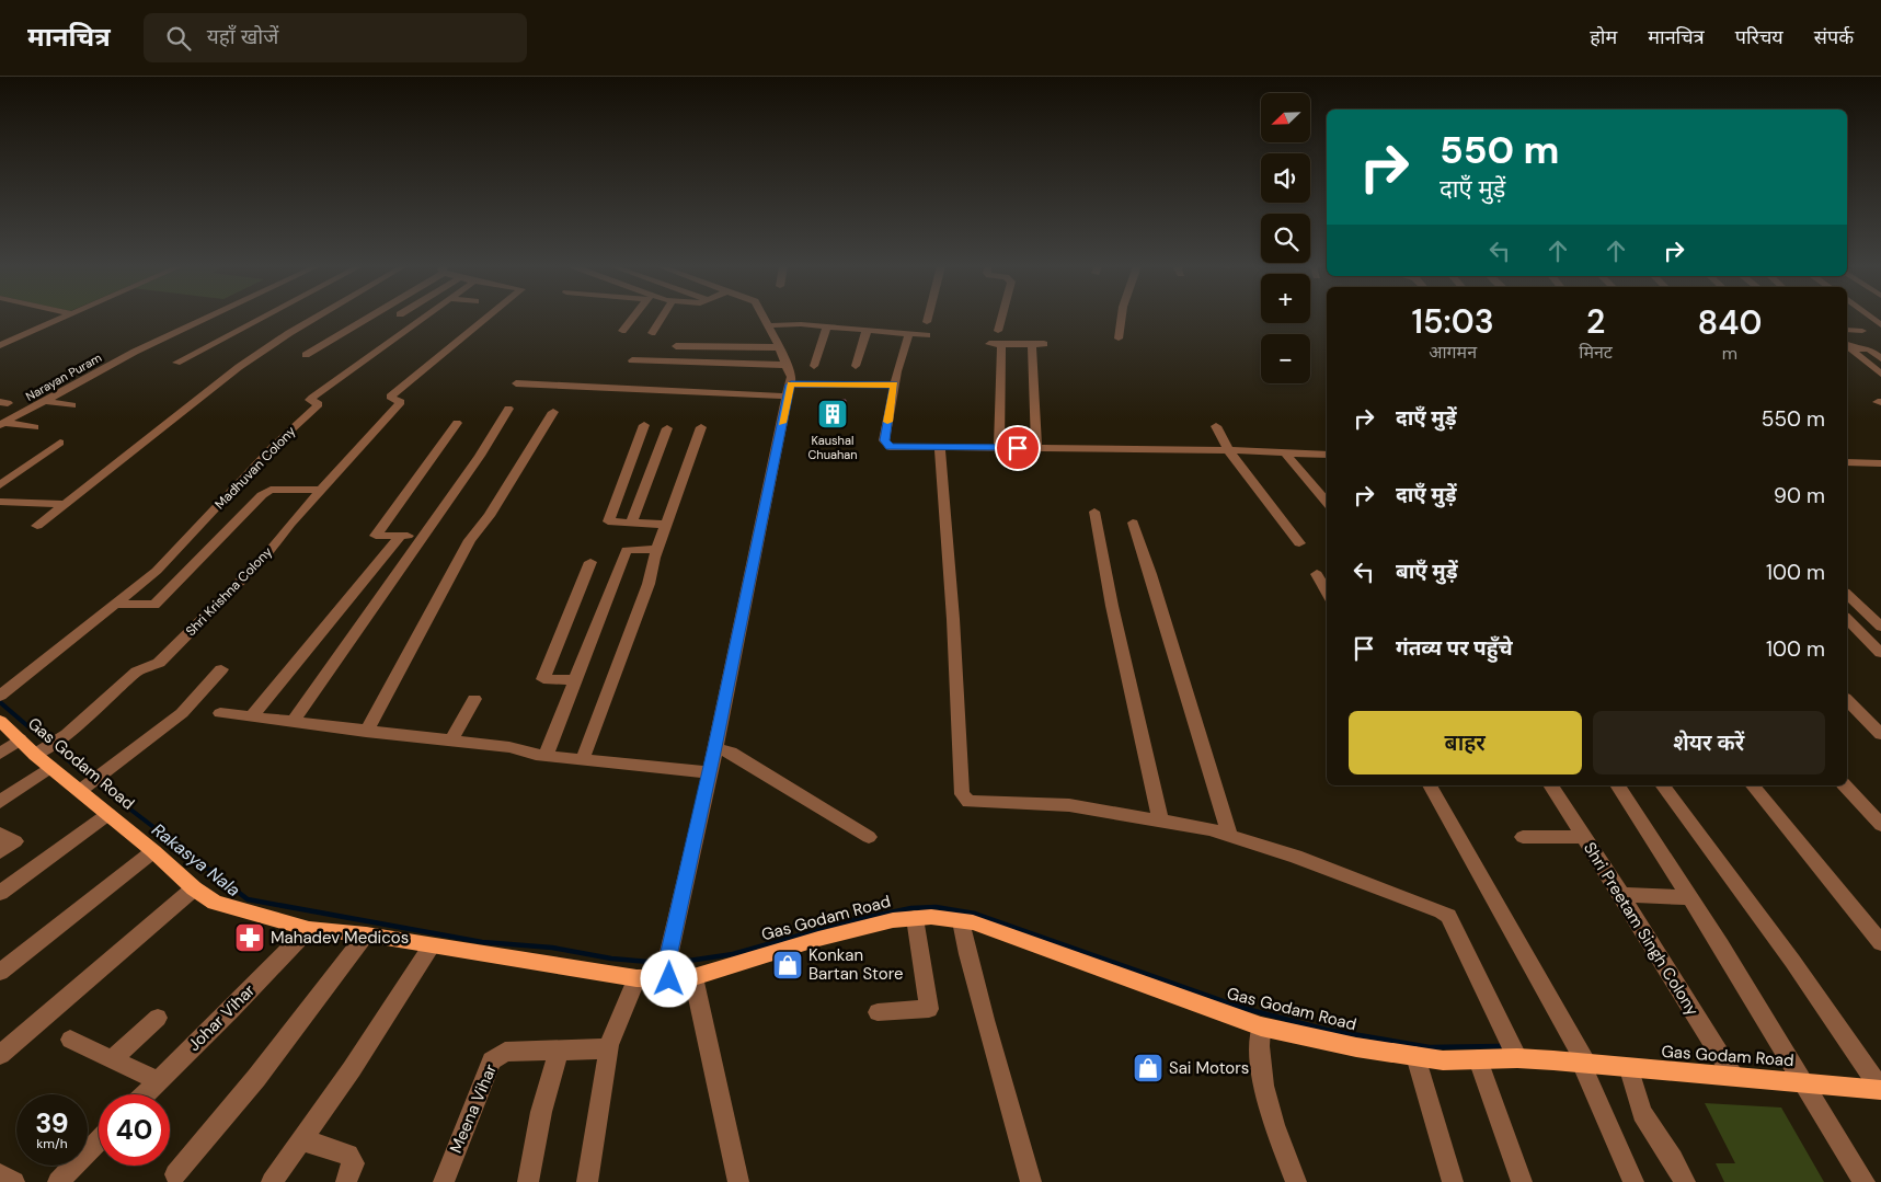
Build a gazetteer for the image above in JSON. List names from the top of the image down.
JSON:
{
  "streets": {
    "main road": ["Gas Godam Road"],
    "street": [
      "Narayan Puram",
      "Madhuvan Colony",
      "Shri Krishna Colony",
      "Shri Preetam Singh Colony",
      "Johar Vihar",
      "Meena Vihar"
    ]
  },
  "crossings": [
    ["Shri Krishna Colony", "Gas Godam Road"],
    ["Gas Godam Road", "Shri Preetam Singh Colony"],
    ["Gas Godam Road", "Johar Vihar"]
  ],
  "water": ["Rakasya Nala"],
  "places": {
    "building": ["Kaushal Chuahan"],
    "pharmacy": ["Mahadev Medicos"],
    "shop": ["Konkan Bartan Store", "Sai Motors"]
  },
  "north": "bottom left",
  "page": {
    "header": "मानचित्र",
    "search": "यहाँ खोजें",
    "nav": [
      "होम",
      "मानचित्र",
      "परिचय",
      "संपर्क"
    ],
    "map_buttons": ["+", "−"],
    "turn": ["550 m", "दाएँ मुड़ें"],
    "eta": [
      "15:03",
      "आगमन",
      "2",
      "मिनट",
      "840",
      "m"
    ],
    "list": [
      {
        "name": "दाएँ मुड़ें",
        "value": "550 m"
      },
      {
        "name": "दाएँ मुड़ें",
        "value": "90 m"
      },
      {
        "name": "बाएँ मुड़ें",
        "value": "100 m"
      },
      {
        "name": "गंतव्य पर पहुँचे",
        "value": "100 m"
      }
    ],
    "buttons": ["बाहर", "शेयर करें"],
    "speed": "39 km/h",
    "limit": "40"
  }
}
